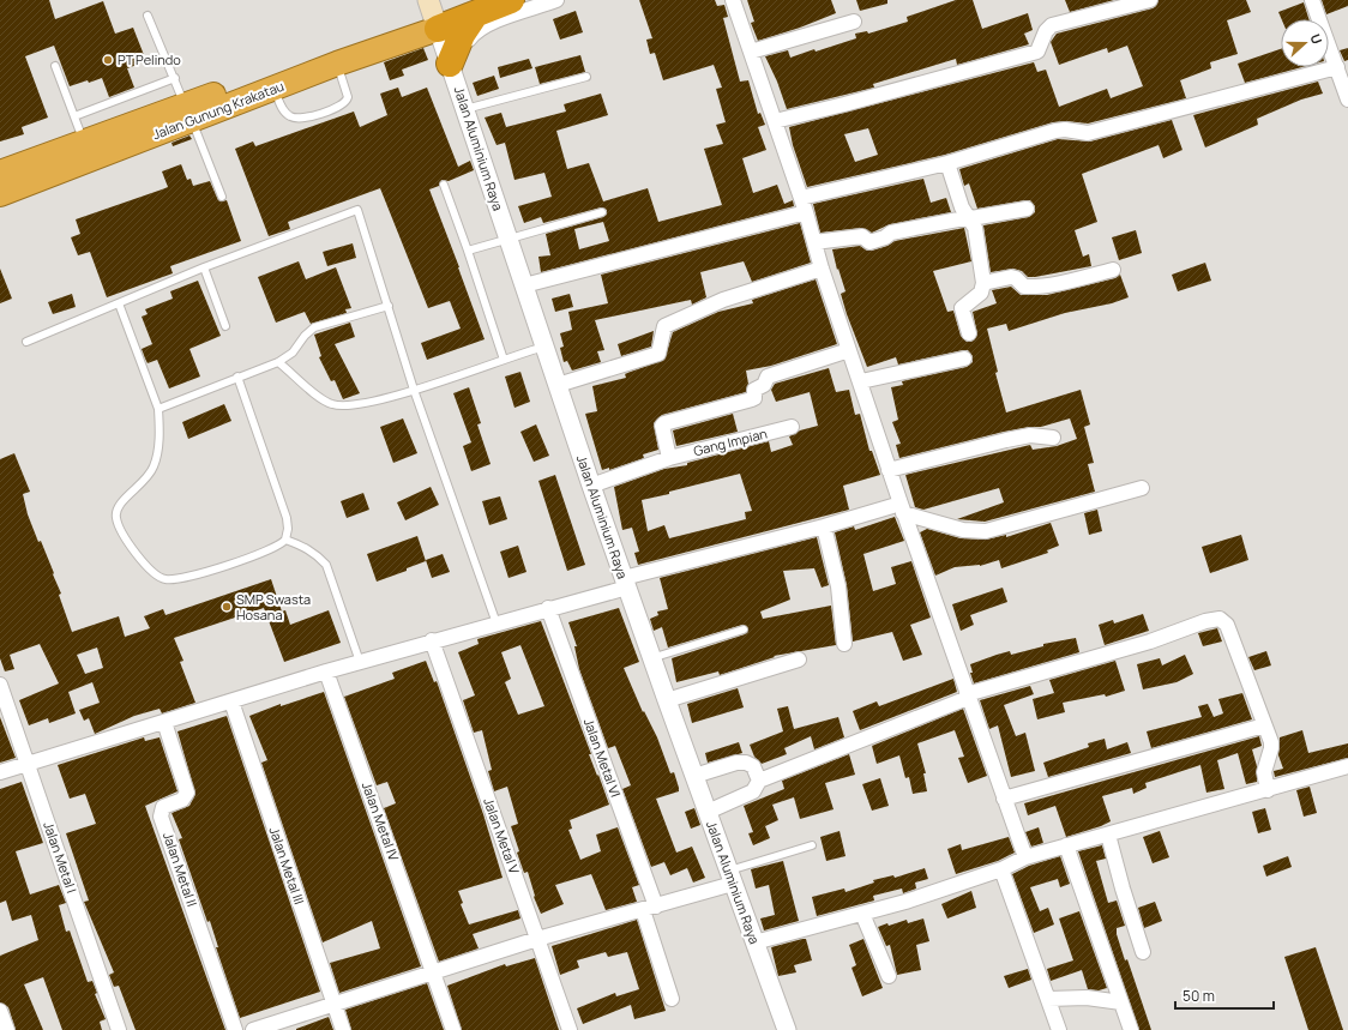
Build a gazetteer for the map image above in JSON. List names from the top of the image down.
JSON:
{
  "streets": {
    "highway": ["Jalan Gunung Krakatau"],
    "street": [
      "Jalan Aluminium Raya",
      "Gang Impian",
      "Jalan Metal VI",
      "Jalan Metal IV",
      "Jalan Metal V",
      "Jalan Metal I",
      "Jalan Metal III",
      "Jalan Metal II"
    ]
  },
  "crossings": [
    ["Jalan Gunung Krakatau", "Jalan Aluminium Raya"],
    ["Jalan Aluminium Raya", "Gang Impian"]
  ],
  "places": ["PT Pelindo", "SMP Swasta Hosana"],
  "scale_bar": "50 m",
  "north": "right"
}
